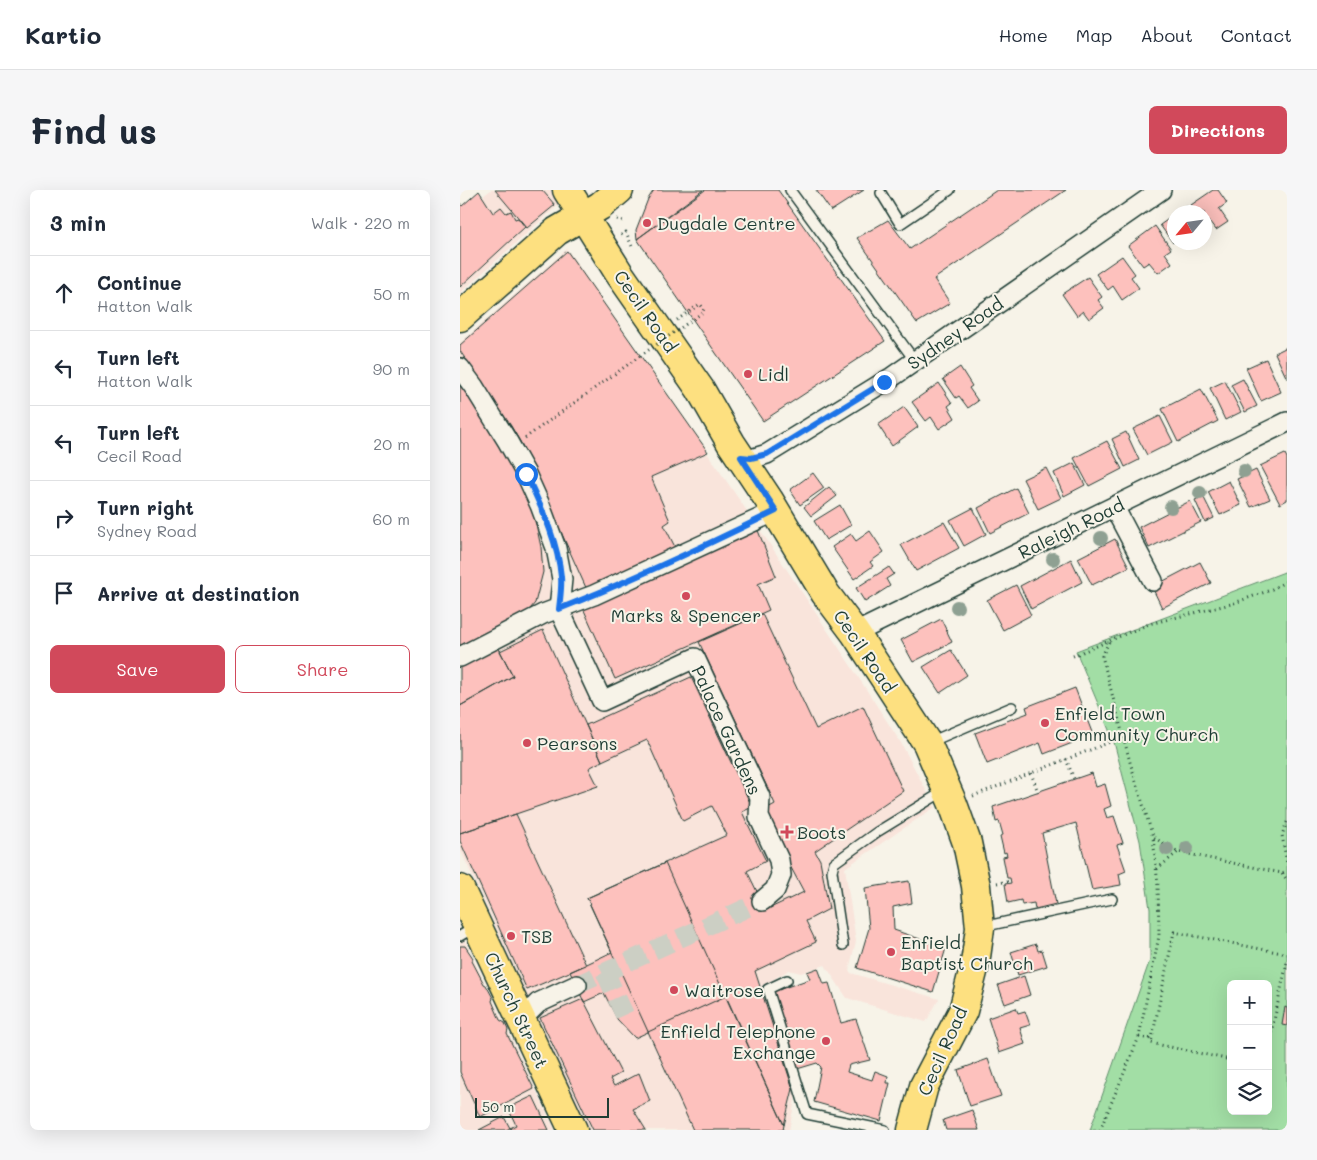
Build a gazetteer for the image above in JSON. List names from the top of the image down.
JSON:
{
  "streets": {
    "main road": ["Cecil Road", "Church Street"],
    "street": ["Sydney Road", "Raleigh Road", "Palace Gardens"]
  },
  "crossings": [
    ["Cecil Road", "Sydney Road"],
    ["Cecil Road", "Raleigh Road"]
  ],
  "places": {
    "other": [
      "Dugdale Centre",
      "Lidl",
      "Marks & Spencer",
      "Enfield Town Community Church",
      "Pearsons",
      "TSB",
      "Enfield Baptist Church",
      "Waitrose",
      "Enfield Telephone Exchange"
    ],
    "health": ["Boots"]
  },
  "scale_bar": "50 m",
  "north": "bottom left",
  "page": {
    "header": "Kartio",
    "nav": [
      "Home",
      "Map",
      "About",
      "Contact"
    ],
    "buttons": [
      "Directions",
      ["Save", "Share"]
    ],
    "title": "Find us",
    "heading": ["3 min", "Walk · 220 m"],
    "list": [
      ["Continue", "Hatton Walk", "50 m"],
      ["Turn left", "Hatton Walk", "90 m"],
      ["Turn left", "Cecil Road", "20 m"],
      ["Turn right", "Sydney Road", "60 m"],
      "Arrive at destination"
    ],
    "map_buttons": ["+", "−"],
    "scale": "50 m"
  }
}
